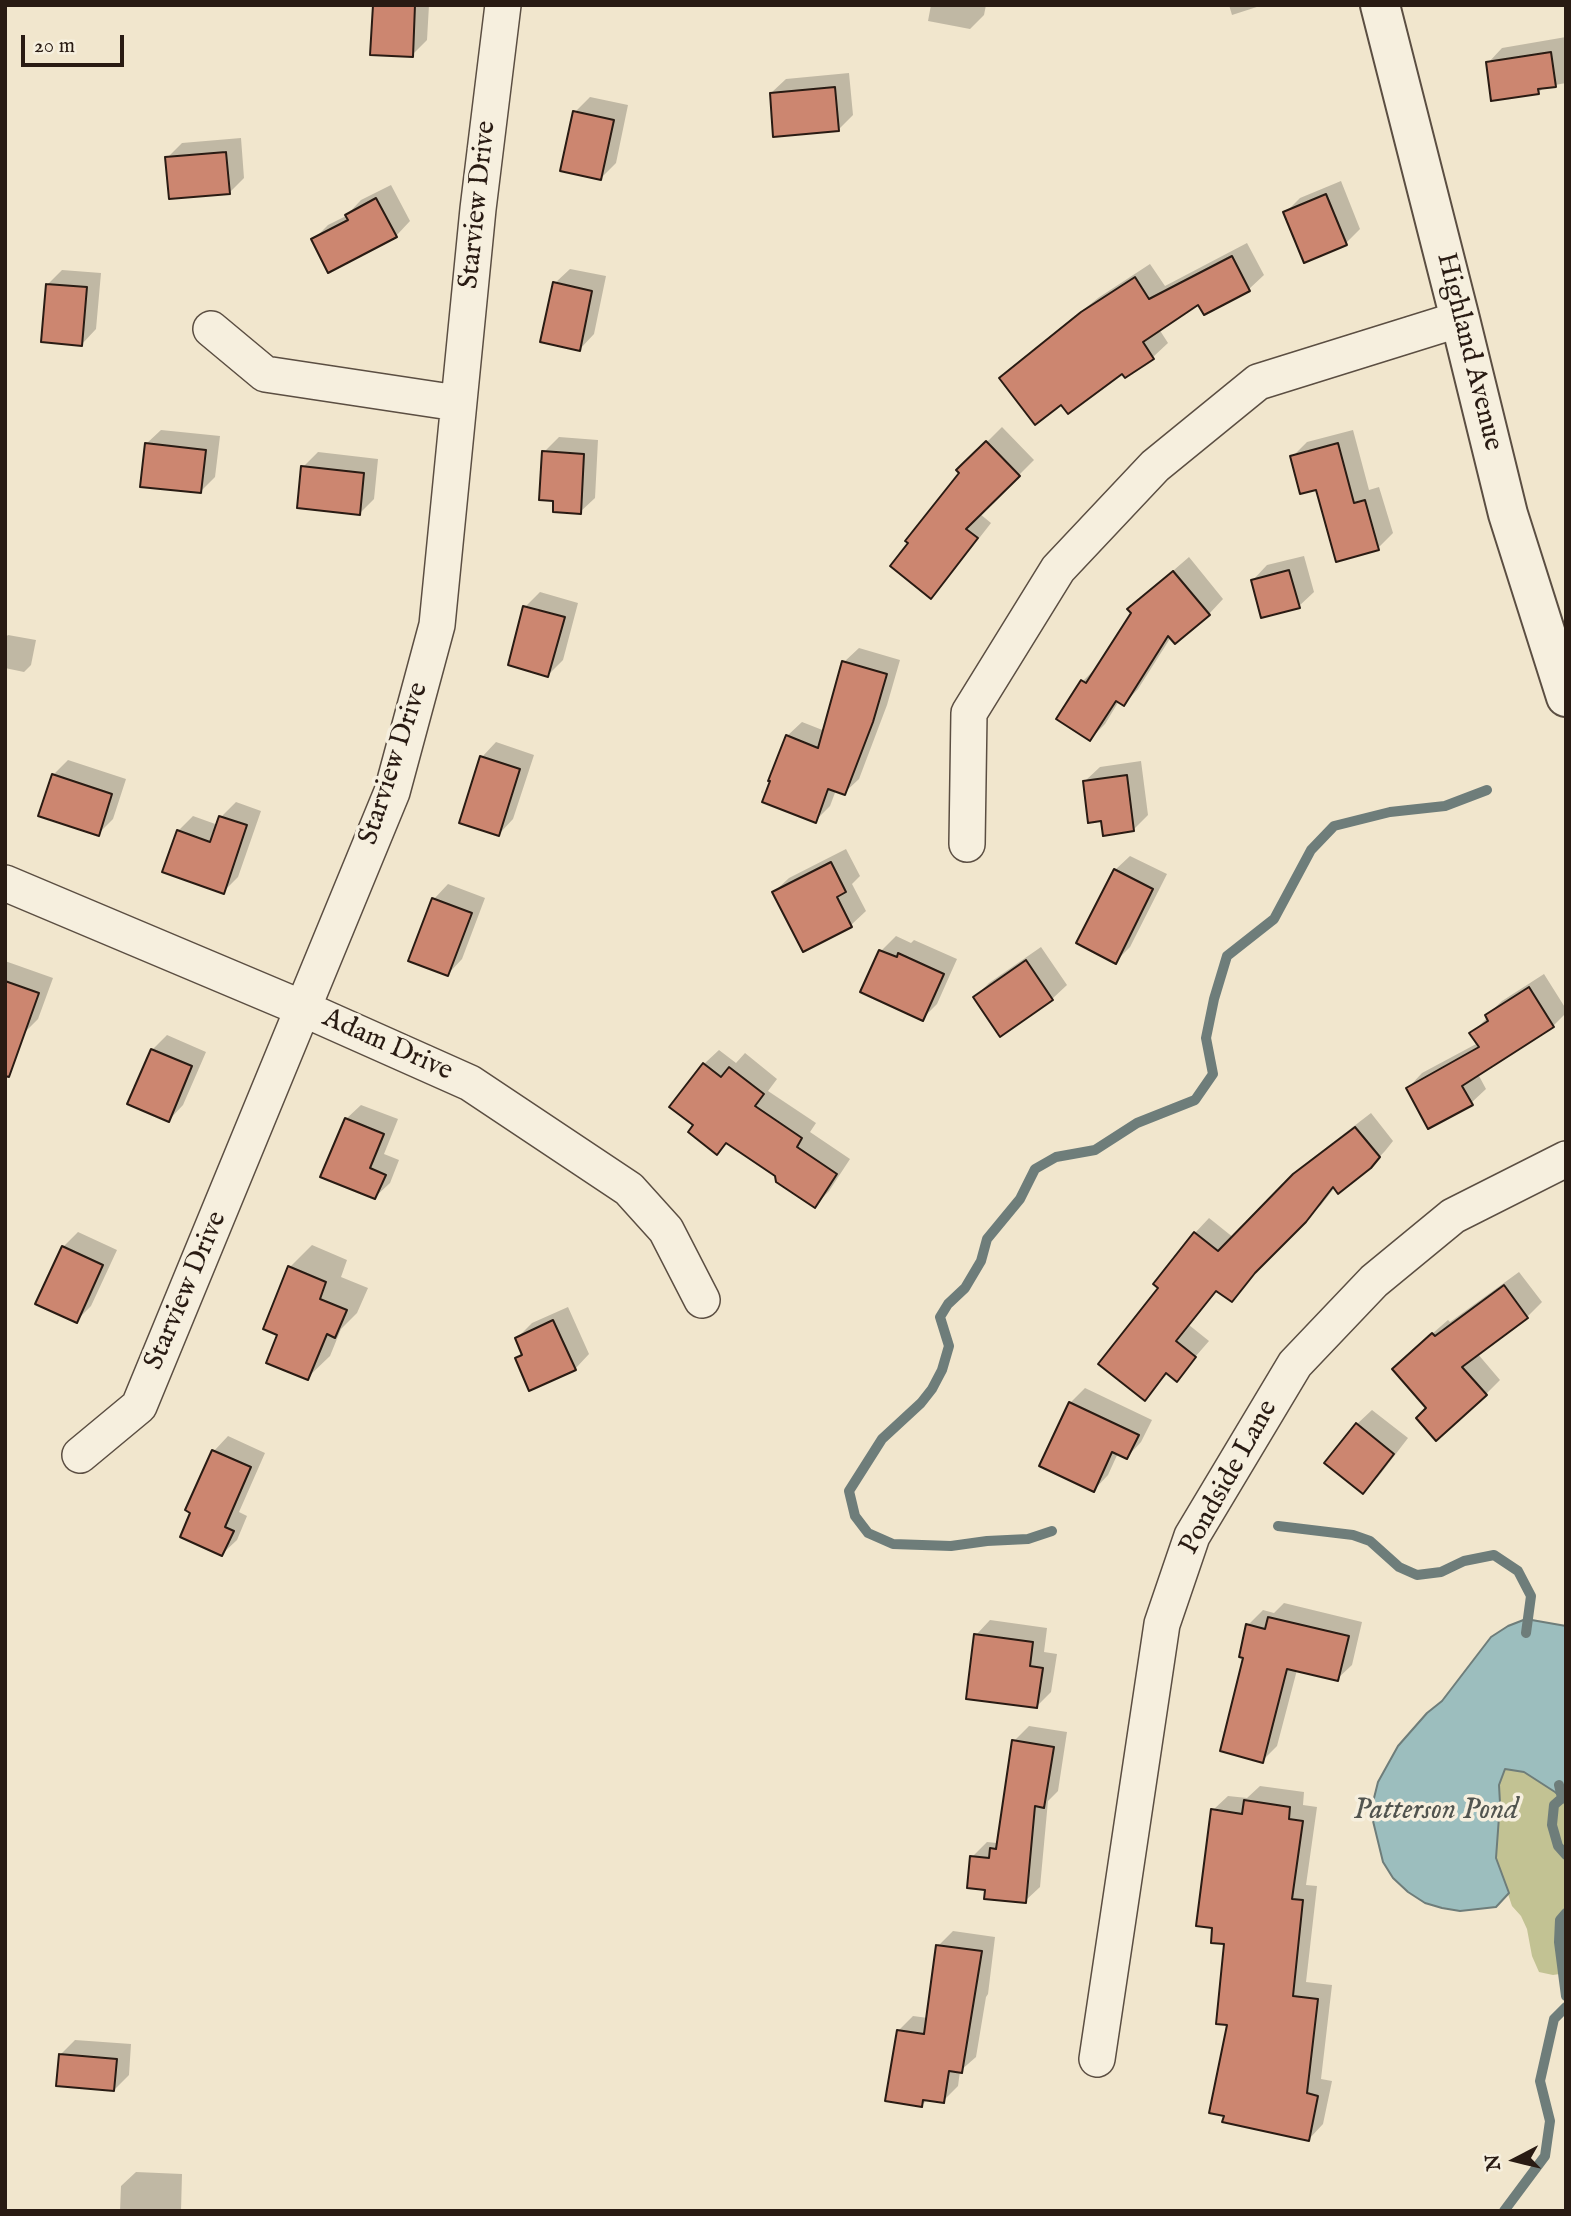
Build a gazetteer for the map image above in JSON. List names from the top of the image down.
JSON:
{
  "streets": {
    "street": [
      "Starview Drive",
      "Highland Avenue",
      "Adam Drive",
      "Pondside Lane"
    ]
  },
  "crossings": [
    ["Starview Drive", "Adam Drive"]
  ],
  "water": ["Patterson Pond"],
  "scale_bar": "20 m",
  "north": "left"
}
